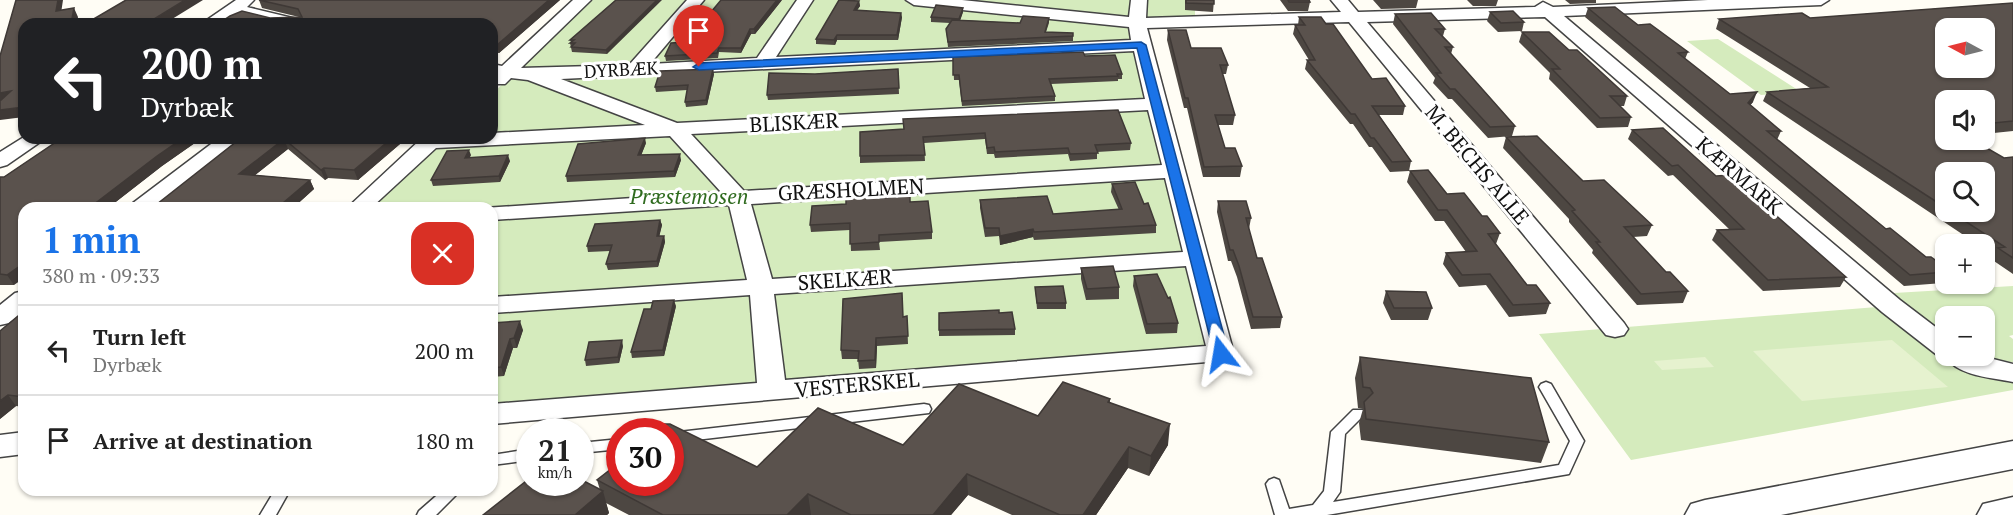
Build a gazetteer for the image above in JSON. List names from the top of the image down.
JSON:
{
  "streets": {
    "street": [
      "DYRBÆK",
      "BLISKÆR",
      "M. BECHS ALLE",
      "KÆRMARK",
      "GRÆSHOLMEN",
      "SKELKÆR",
      "VESTERSKEL"
    ]
  },
  "crossings": [
    ["SKELKÆR", "VESTERSKEL"]
  ],
  "parks": ["Præstemosen"],
  "north": "left",
  "page": {
    "map_buttons": ["+", "−"],
    "turn": ["200 m", "Dyrbæk"],
    "heading": ["1 min", "380 m · 09:33"],
    "list": [
      {
        "name": "Turn left",
        "note": "Dyrbæk",
        "value": "200 m"
      },
      {
        "name": "Arrive at destination",
        "value": "180 m"
      }
    ],
    "speed": "21 km/h",
    "limit": "30"
  }
}
